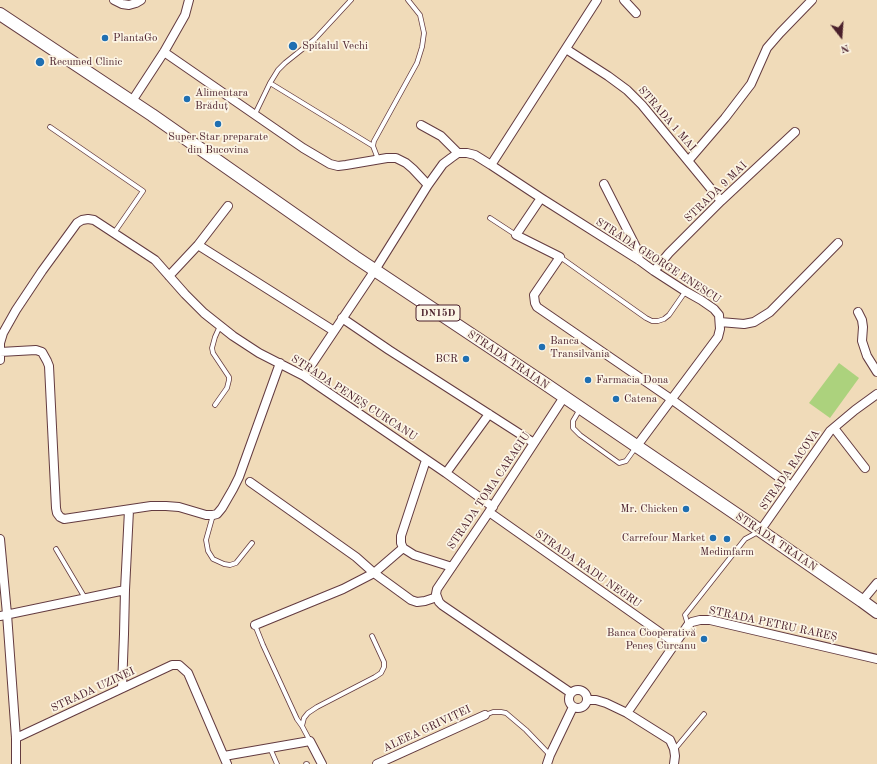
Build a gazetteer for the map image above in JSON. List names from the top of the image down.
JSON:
{
  "streets": {
    "main road": ["DN15D", "STRADA TRAIAN"],
    "street": [
      "STRADA 1 MAI",
      "STRADA 9 MAI",
      "STRADA GEORGE ENESCU",
      "STRADA PENEȘ CURCANU",
      "STRADA RACOVA",
      "STRADA TOMA CARAGIU",
      "STRADA RADU NEGRU",
      "STRADA PETRU RAREȘ",
      "STRADA UZINEI",
      "ALEEA GRIVIȚEI"
    ]
  },
  "crossings": [
    ["STRADA 1 MAI", "STRADA 9 MAI"],
    ["STRADA 9 MAI", "STRADA GEORGE ENESCU"],
    ["STRADA TRAIAN", "STRADA RACOVA"],
    ["STRADA TRAIAN", "STRADA TOMA CARAGIU"],
    ["STRADA PENEȘ CURCANU", "STRADA TOMA CARAGIU"],
    ["STRADA PENEȘ CURCANU", "STRADA RADU NEGRU"],
    ["STRADA TOMA CARAGIU", "STRADA RADU NEGRU"]
  ],
  "places": [
    "PlantaGo",
    "Spitalul Vechi",
    "Recumed Clinic",
    "Alimentara Brăduț",
    "Super Star preparate din Bucovina",
    "Banca Transilvania",
    "BCR",
    "Farmacia Dona",
    "Catena",
    "Mr. Chicken",
    "Carrefour Market",
    "Medimfarm",
    "Banca Cooperativă Peneș Curcanu"
  ],
  "north": "bottom"
}
